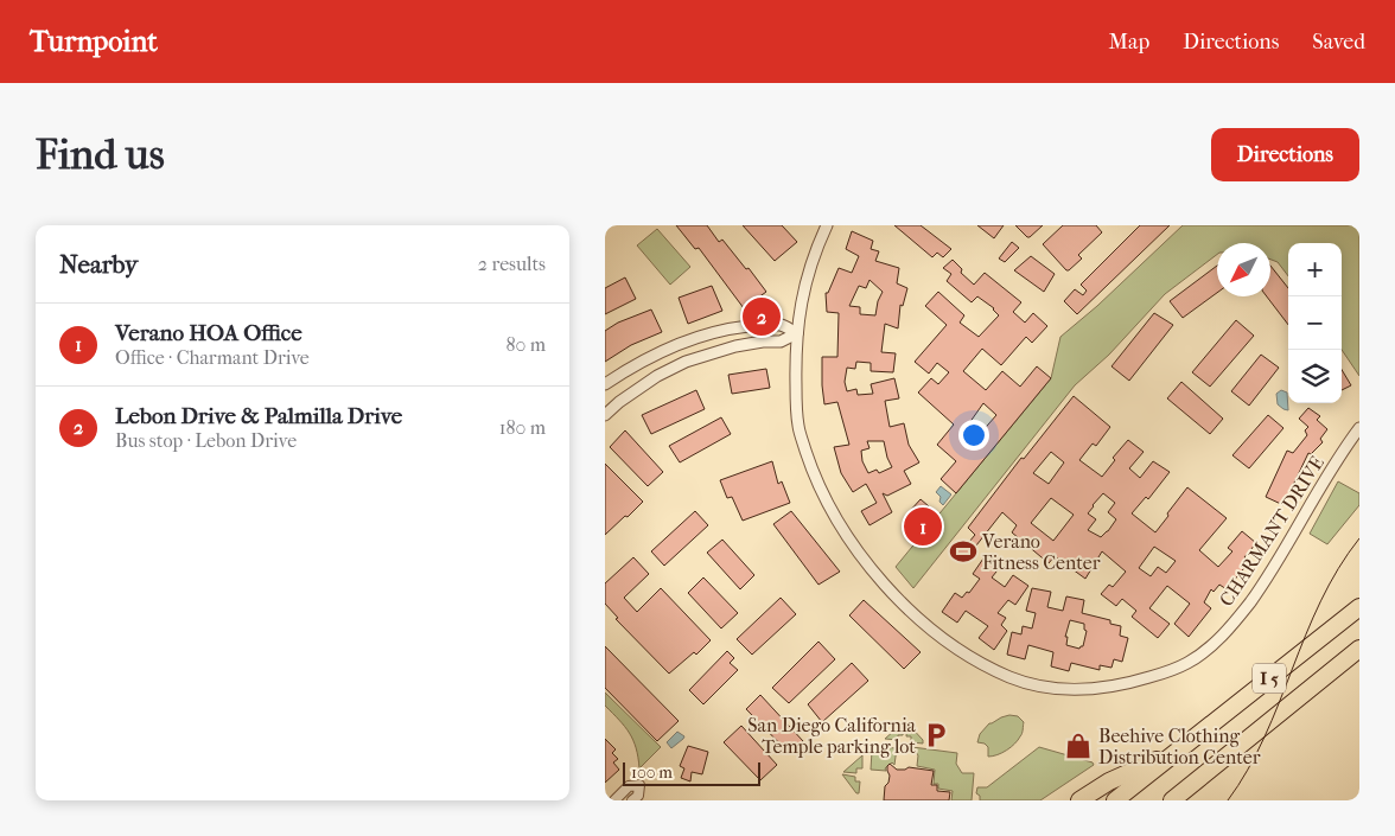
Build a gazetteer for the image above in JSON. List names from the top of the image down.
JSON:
{
  "streets": {
    "highway": ["I 5"],
    "street": ["CHARMANT DRIVE"]
  },
  "places": {
    "sports": ["Verano Fitness Center"],
    "parking": ["San Diego California Temple parking lot"],
    "shop": ["Beehive Clothing Distribution Center"]
  },
  "scale_bar": "100 m",
  "north": "bottom left",
  "page": {
    "header": "Turnpoint",
    "nav": ["Map", "Directions", "Saved"],
    "buttons": "Directions",
    "title": "Find us",
    "heading": ["Nearby", "2 results"],
    "map_buttons": ["+", "−"],
    "pins": ["2", "1"],
    "list": [
      {
        "mark": "1",
        "name": "Verano HOA Office",
        "note": "Office · Charmant Drive",
        "value": "80 m"
      },
      {
        "mark": "2",
        "name": "Lebon Drive & Palmilla Drive",
        "note": "Bus stop · Lebon Drive",
        "value": "180 m"
      }
    ],
    "scale": "100 m"
  }
}
